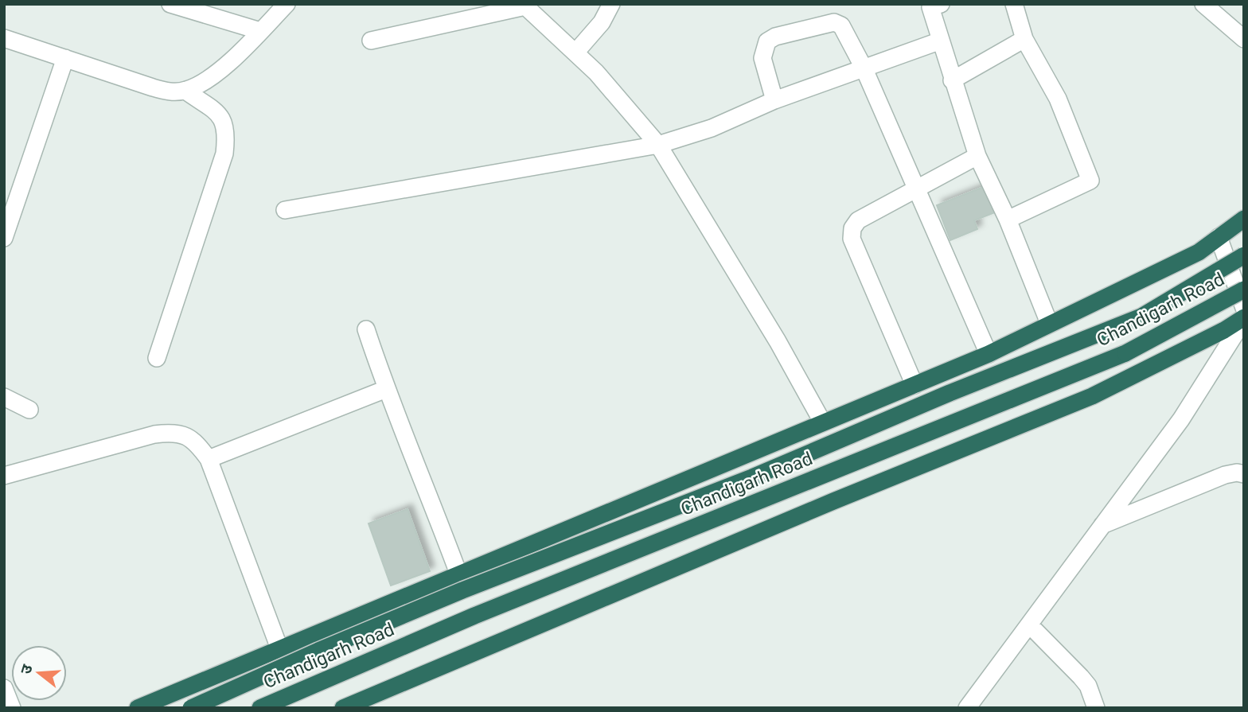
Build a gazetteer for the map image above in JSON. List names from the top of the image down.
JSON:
{
  "streets": {
    "highway": ["Chandigarh Road"]
  },
  "north": "left"
}
